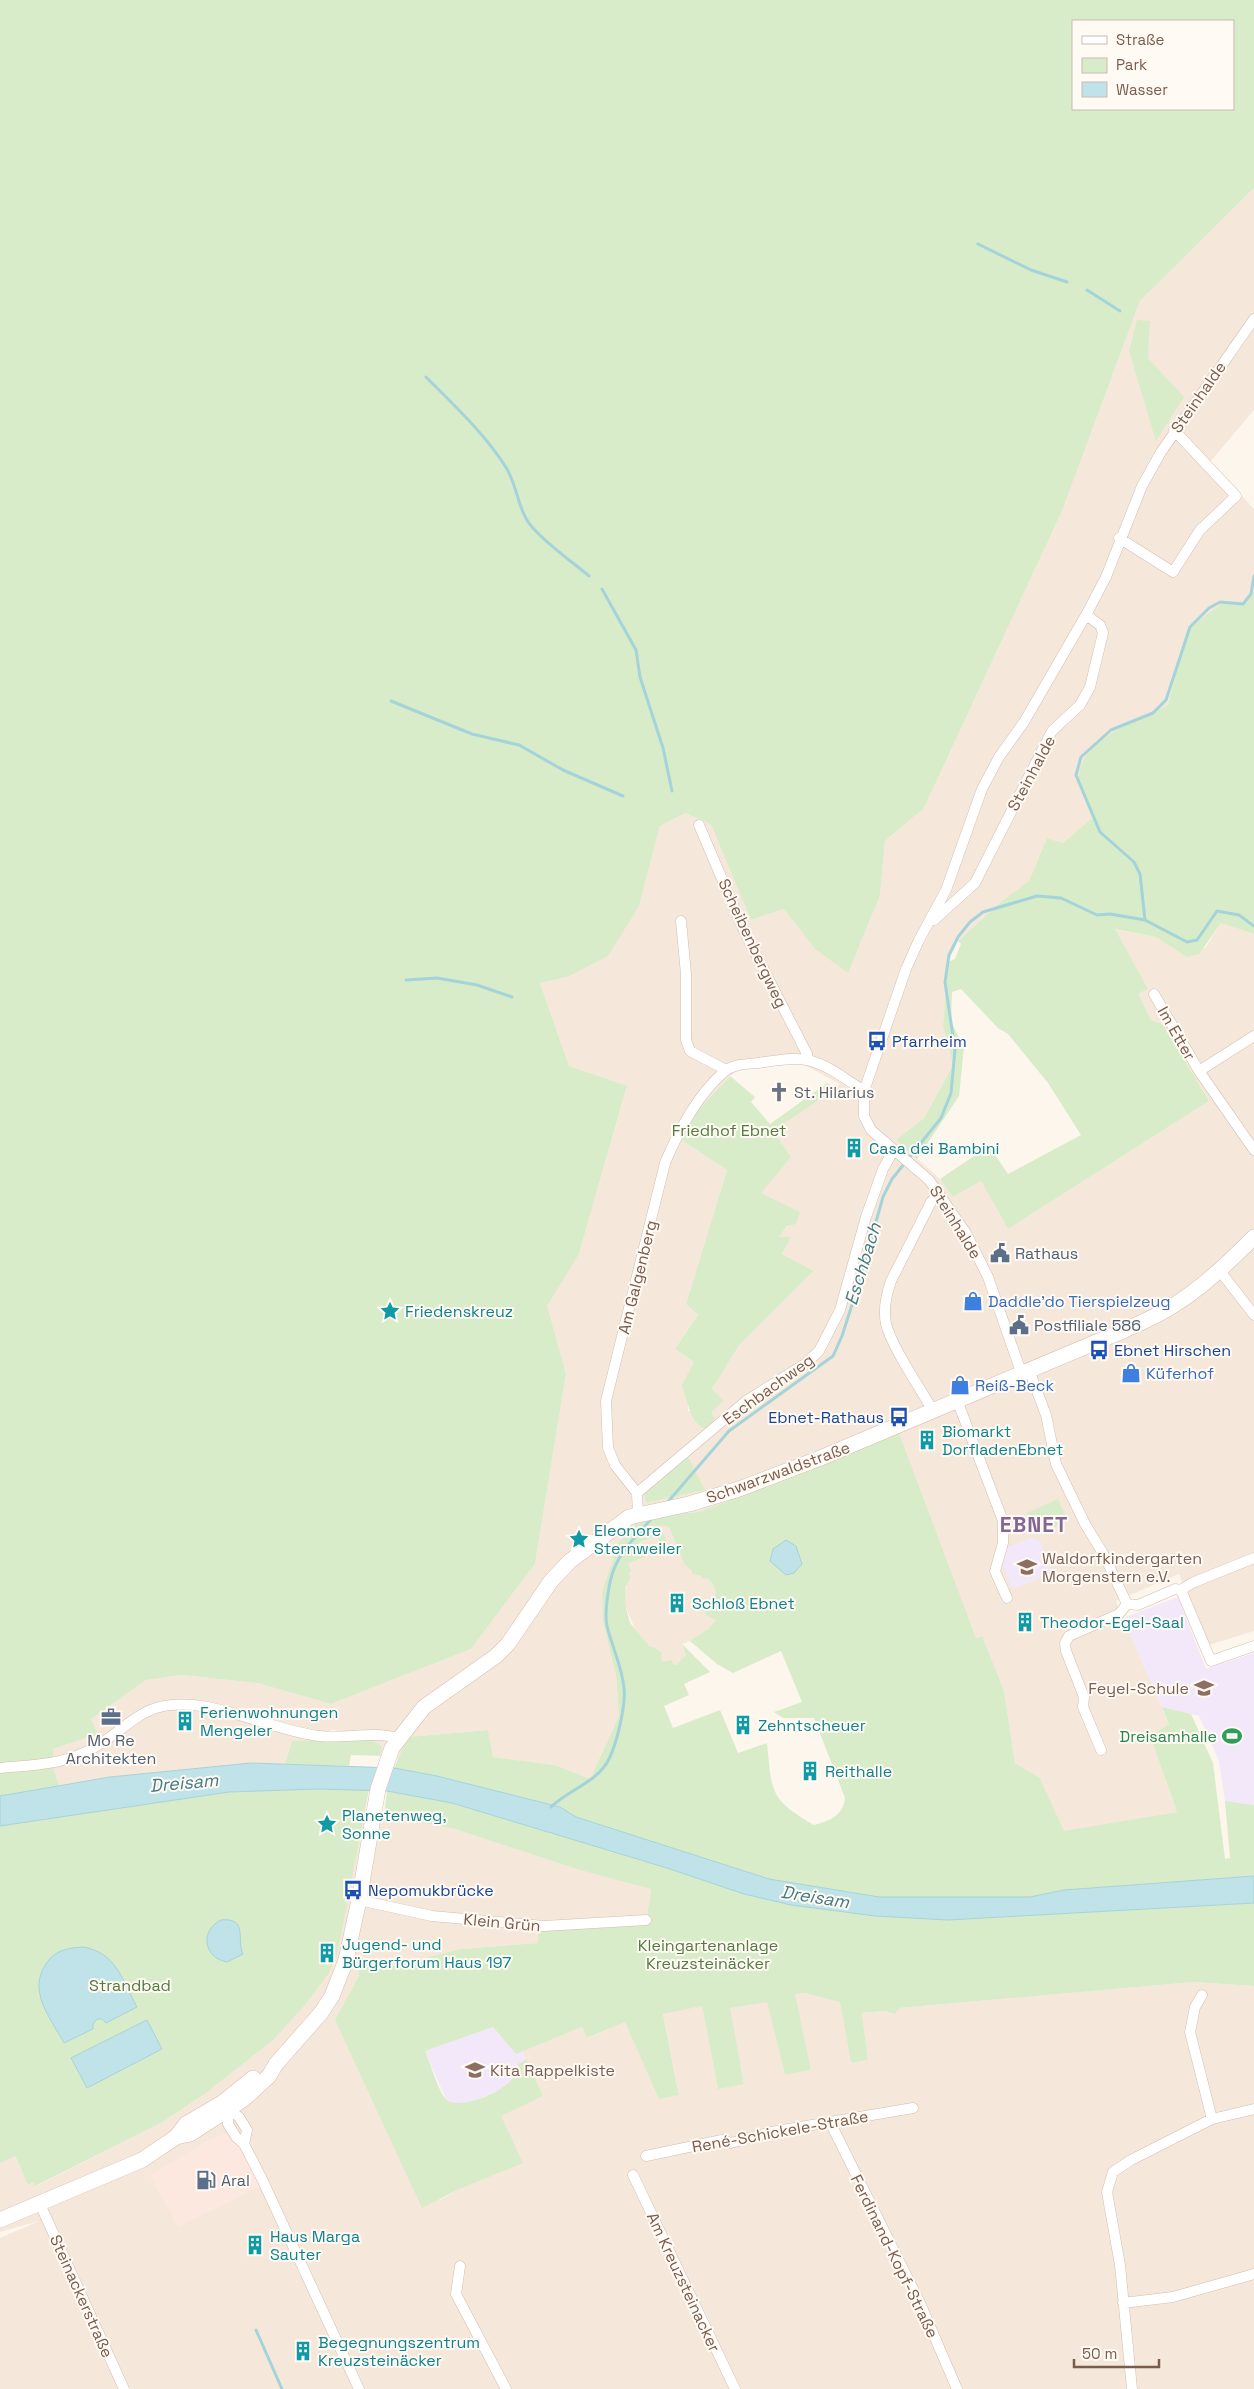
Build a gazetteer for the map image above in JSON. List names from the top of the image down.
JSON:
{
  "streets": {
    "main road": ["Schwarzwaldstraße"],
    "street": [
      "Steinhalde",
      "Scheibenbergweg",
      "Im Etter",
      "Am Galgenberg",
      "Eschbachweg",
      "Klein Grün",
      "René-Schickele-Straße",
      "Ferdinand-Kopf-Straße",
      "Am Kreuzsteinacker",
      "Steinackerstraße"
    ]
  },
  "crossings": [
    ["Steinhalde", "Eschbachweg"],
    ["Steinhalde", "Schwarzwaldstraße"],
    ["Am Galgenberg", "Eschbachweg"],
    ["Schwarzwaldstraße", "Klein Grün"],
    ["Schwarzwaldstraße", "Steinackerstraße"],
    ["René-Schickele-Straße", "Ferdinand-Kopf-Straße"]
  ],
  "districts": ["EBNET"],
  "water": ["Eschbach", "Dreisam"],
  "parks": ["Friedhof Ebnet", "Kleingartenanlage Kreuzsteinäcker", "Strandbad"],
  "places": {
    "bus stop": [
      "Pfarrheim",
      "Ebnet Hirschen",
      "Ebnet-Rathaus",
      "Nepomukbrücke"
    ],
    "church": ["St. Hilarius"],
    "building": [
      "Casa dei Bambini",
      "Biomarkt DorfladenEbnet",
      "Schloß Ebnet",
      "Theodor-Egel-Saal",
      "Ferienwohnungen Mengeler",
      "Zehntscheuer",
      "Reithalle",
      "Jugend- und Bürgerforum Haus 197",
      "Haus Marga Sauter",
      "Begegnungszentrum Kreuzsteinäcker"
    ],
    "public building": ["Rathaus", "Postfiliale 586"],
    "shop": ["Daddle'do Tierspielzeug", "Küferhof", "Reiß-Beck"],
    "place": ["Friedenskreuz", "Eleonore Sternweiler", "Planetenweg, Sonne"],
    "school or university": ["Waldorfkindergarten Morgenstern e.V.", "Feyel-Schule", "Kita Rappelkiste"],
    "office": ["Mo Re Architekten"],
    "sports": ["Dreisamhalle"],
    "fuel station": ["Aral"]
  },
  "legend": ["Straße", "Park", "Wasser"],
  "scale_bar": "50 m"
}
